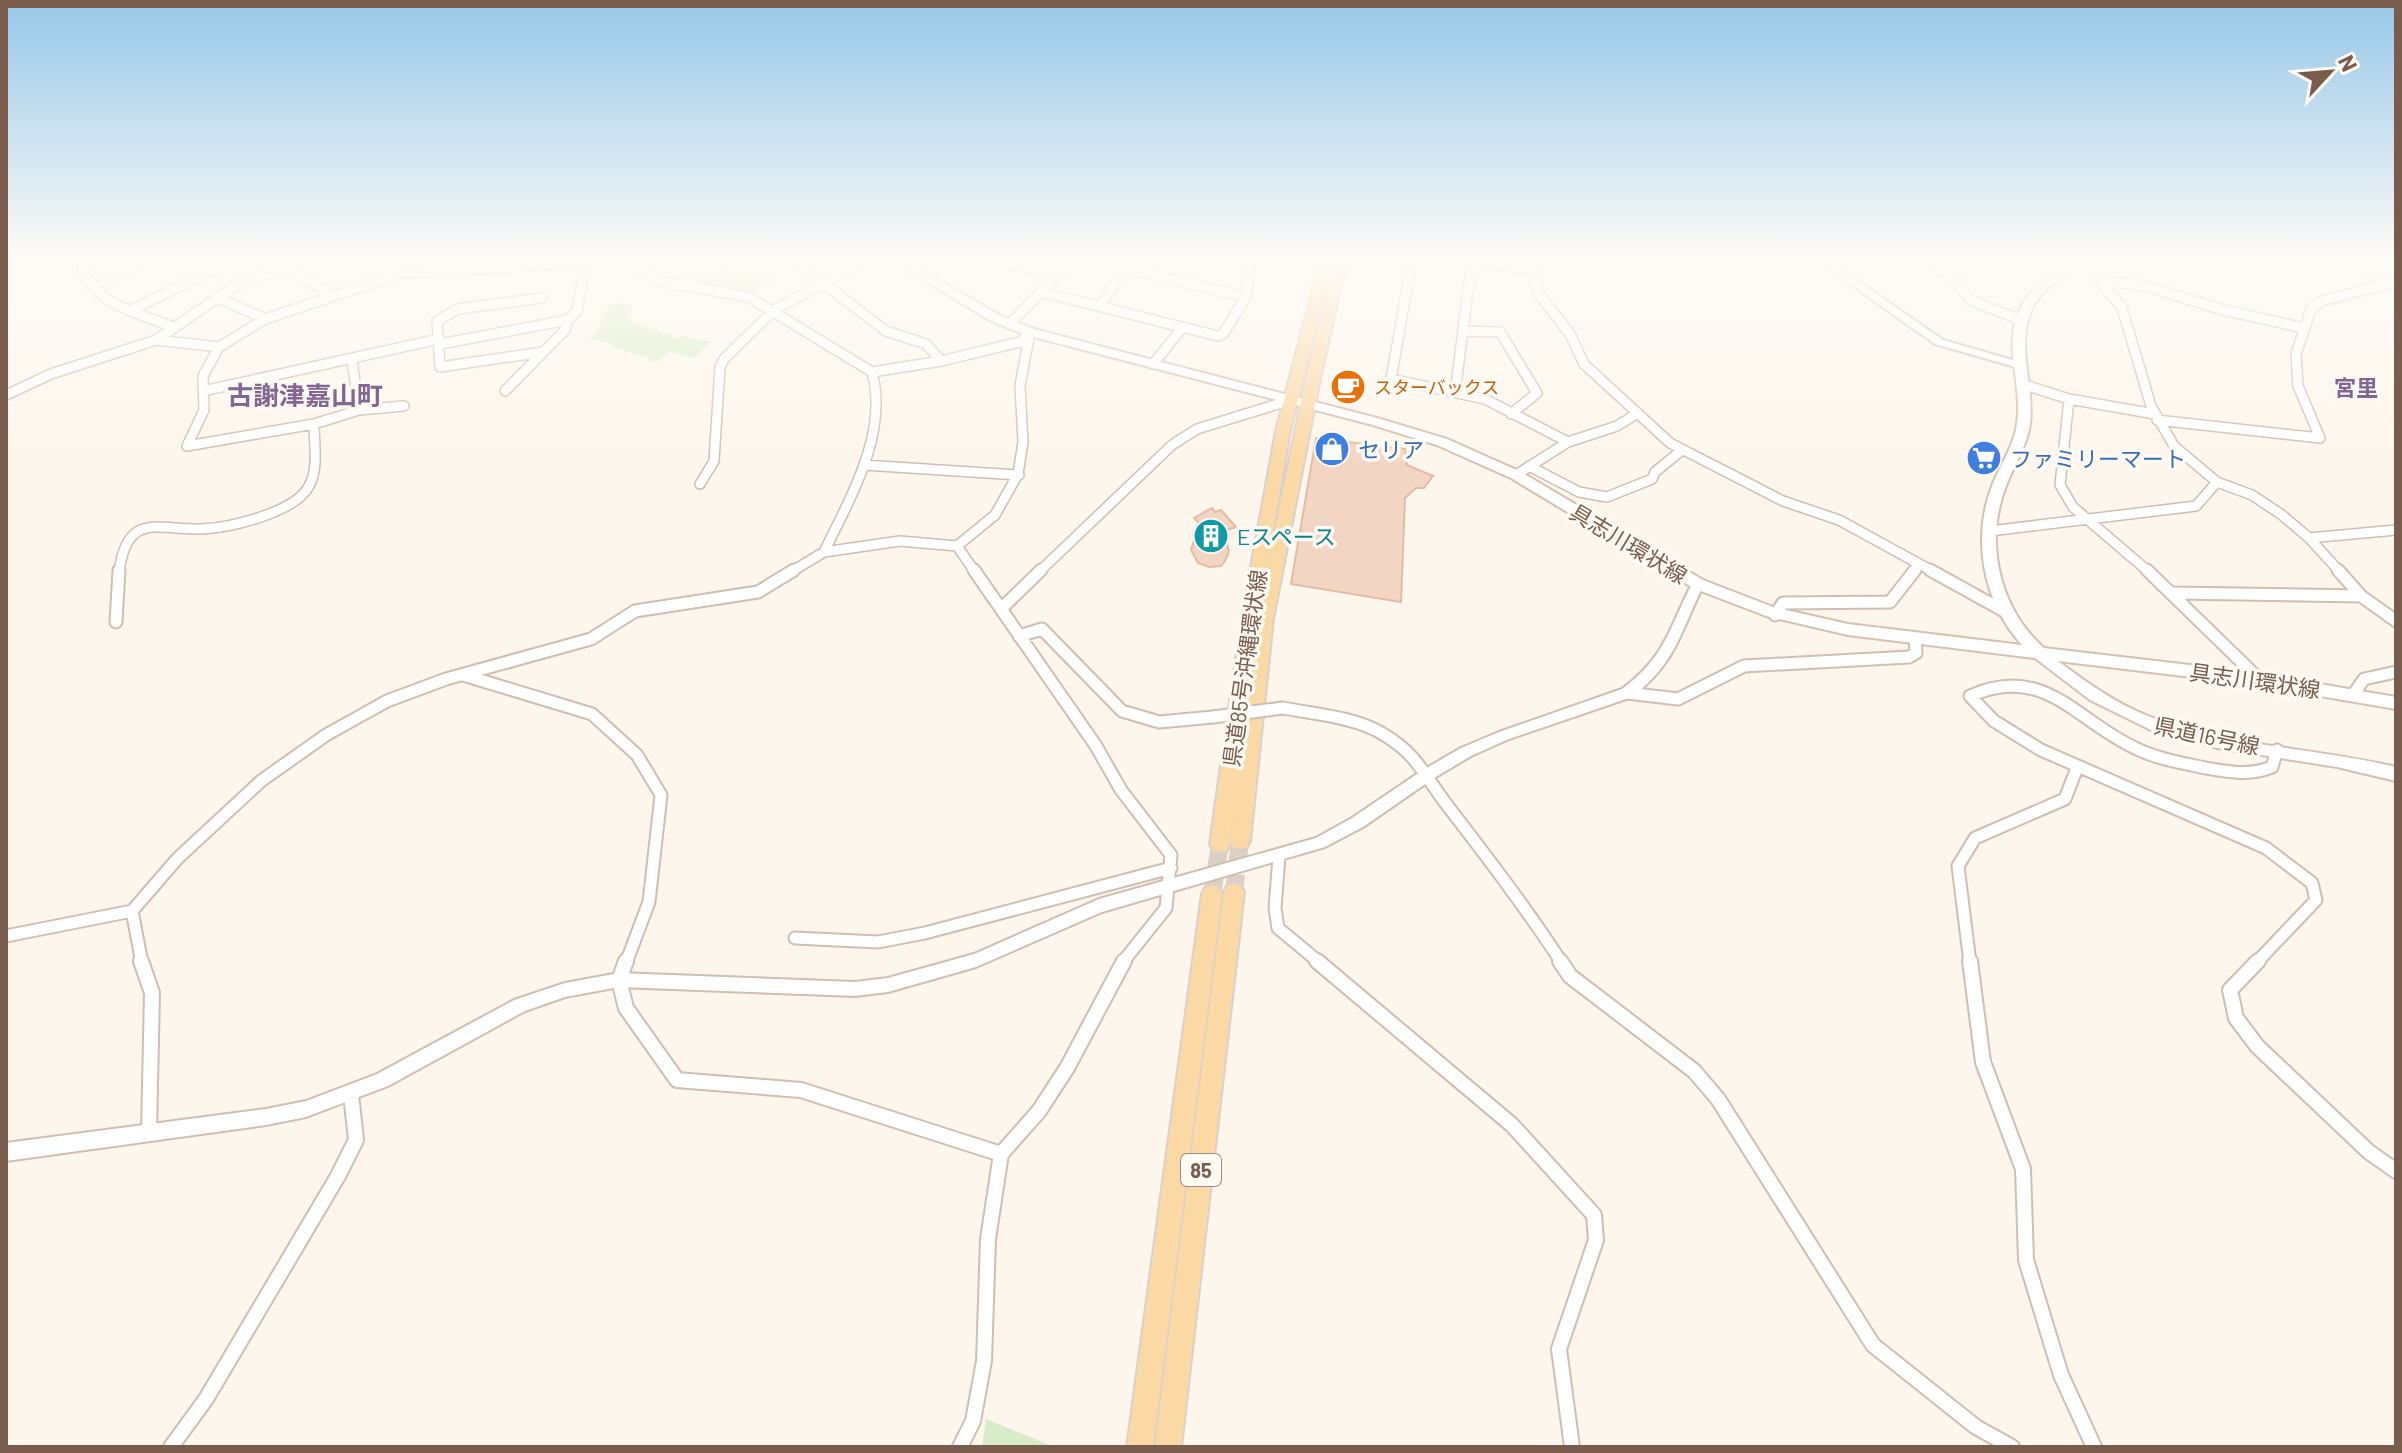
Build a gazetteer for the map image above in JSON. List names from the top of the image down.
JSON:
{
  "streets": {
    "main road": [
      "具志川環状線",
      "県道85号沖縄環状線",
      "県道16号線",
      "85"
    ]
  },
  "crossings": [
    ["具志川環状線", "県道85号沖縄環状線"],
    ["具志川環状線", "県道16号線"]
  ],
  "districts": ["宮里", "古謝津嘉山町"],
  "places": {
    "cafe": ["スターバックス"],
    "shop": ["セリア"],
    "supermarket": ["ファミリーマート"],
    "building": ["Eスペース"]
  },
  "north": "top right"
}
